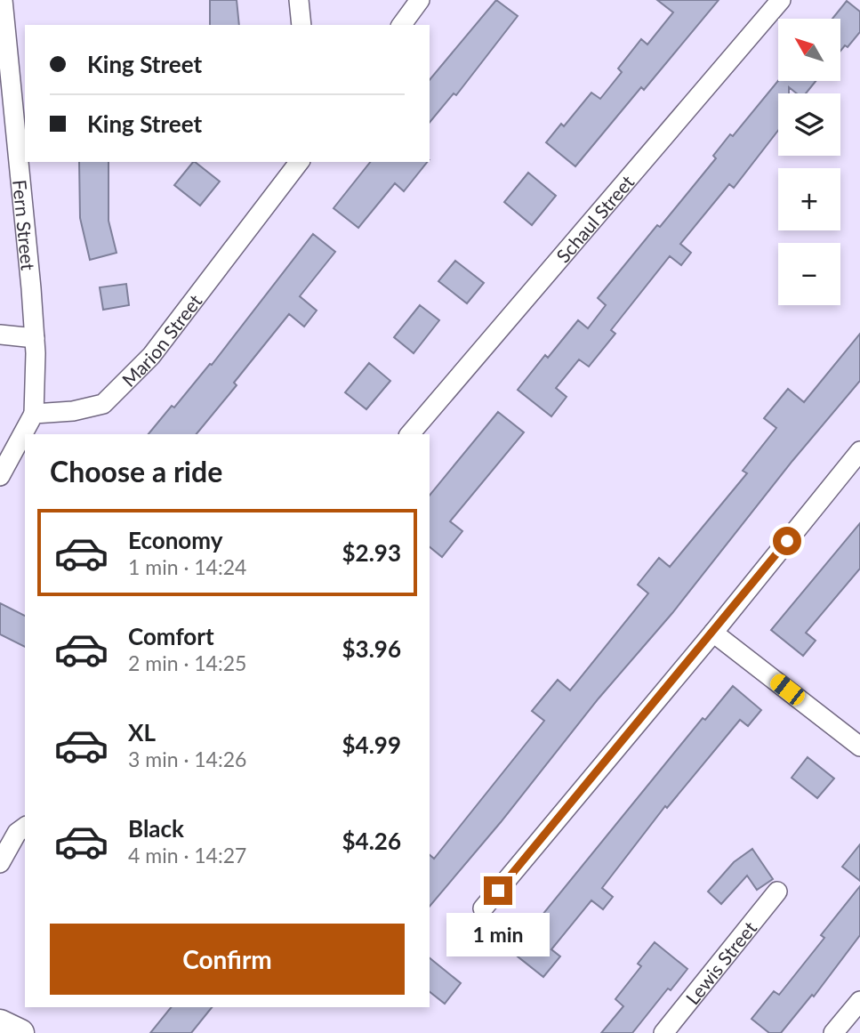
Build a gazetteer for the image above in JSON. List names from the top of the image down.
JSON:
{
  "streets": {
    "street": [
      "Schaul Street",
      "Fern Street",
      "Marion Street",
      "Lewis Street"
    ]
  },
  "crossings": [
    ["Fern Street", "Marion Street"]
  ],
  "north": "top left",
  "page": {
    "map_buttons": ["+", "−"],
    "banner": ["King Street", "King Street"],
    "heading": "Choose a ride",
    "list": [
      {
        "name": "Economy",
        "note": "1 min · 14:24",
        "value": "$2.93"
      },
      {
        "name": "Comfort",
        "note": "2 min · 14:25",
        "value": "$3.96"
      },
      {
        "name": "XL",
        "note": "3 min · 14:26",
        "value": "$4.99"
      },
      {
        "name": "Black",
        "note": "4 min · 14:27",
        "value": "$4.26"
      }
    ],
    "buttons": "Confirm",
    "bubble": "1 min"
  }
}
